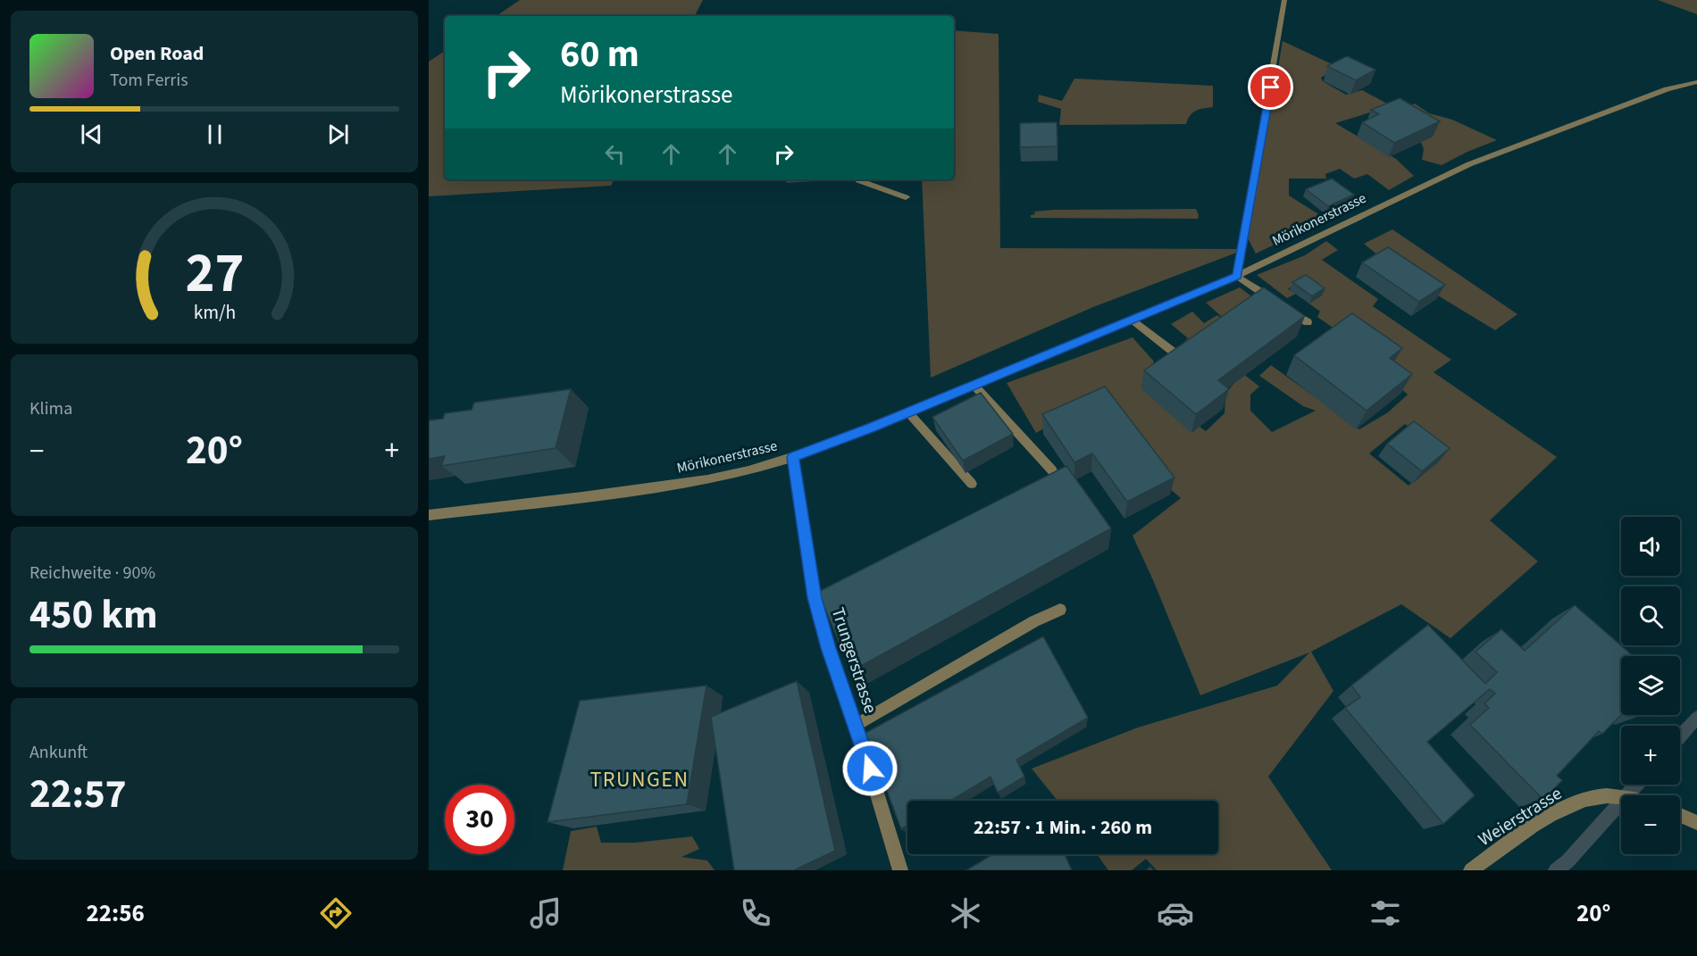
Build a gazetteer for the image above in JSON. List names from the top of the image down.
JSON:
{
  "streets": {
    "street": ["Mörikonerstrasse", "Trungerstrasse", "Weierstrasse"]
  },
  "crossings": [
    ["Mörikonerstrasse", "Trungerstrasse"]
  ],
  "districts": ["TRUNGEN"],
  "page": {
    "turn": ["60 m", "Mörikonerstrasse"],
    "song": ["Open Road", "Tom Ferris"],
    "tile": [
      "Klima",
      ["Reichweite · 90%", "450 km"],
      ["Ankunft", "22:57"]
    ],
    "heat": ["−", "20°", "+"],
    "map_buttons": ["+", "−"],
    "limit": "30",
    "trip": "22:57 · 1 Min. · 260 m",
    "tabs": ["22:56", "20°"],
    "gauge": ["27", "km/h"]
  }
}
